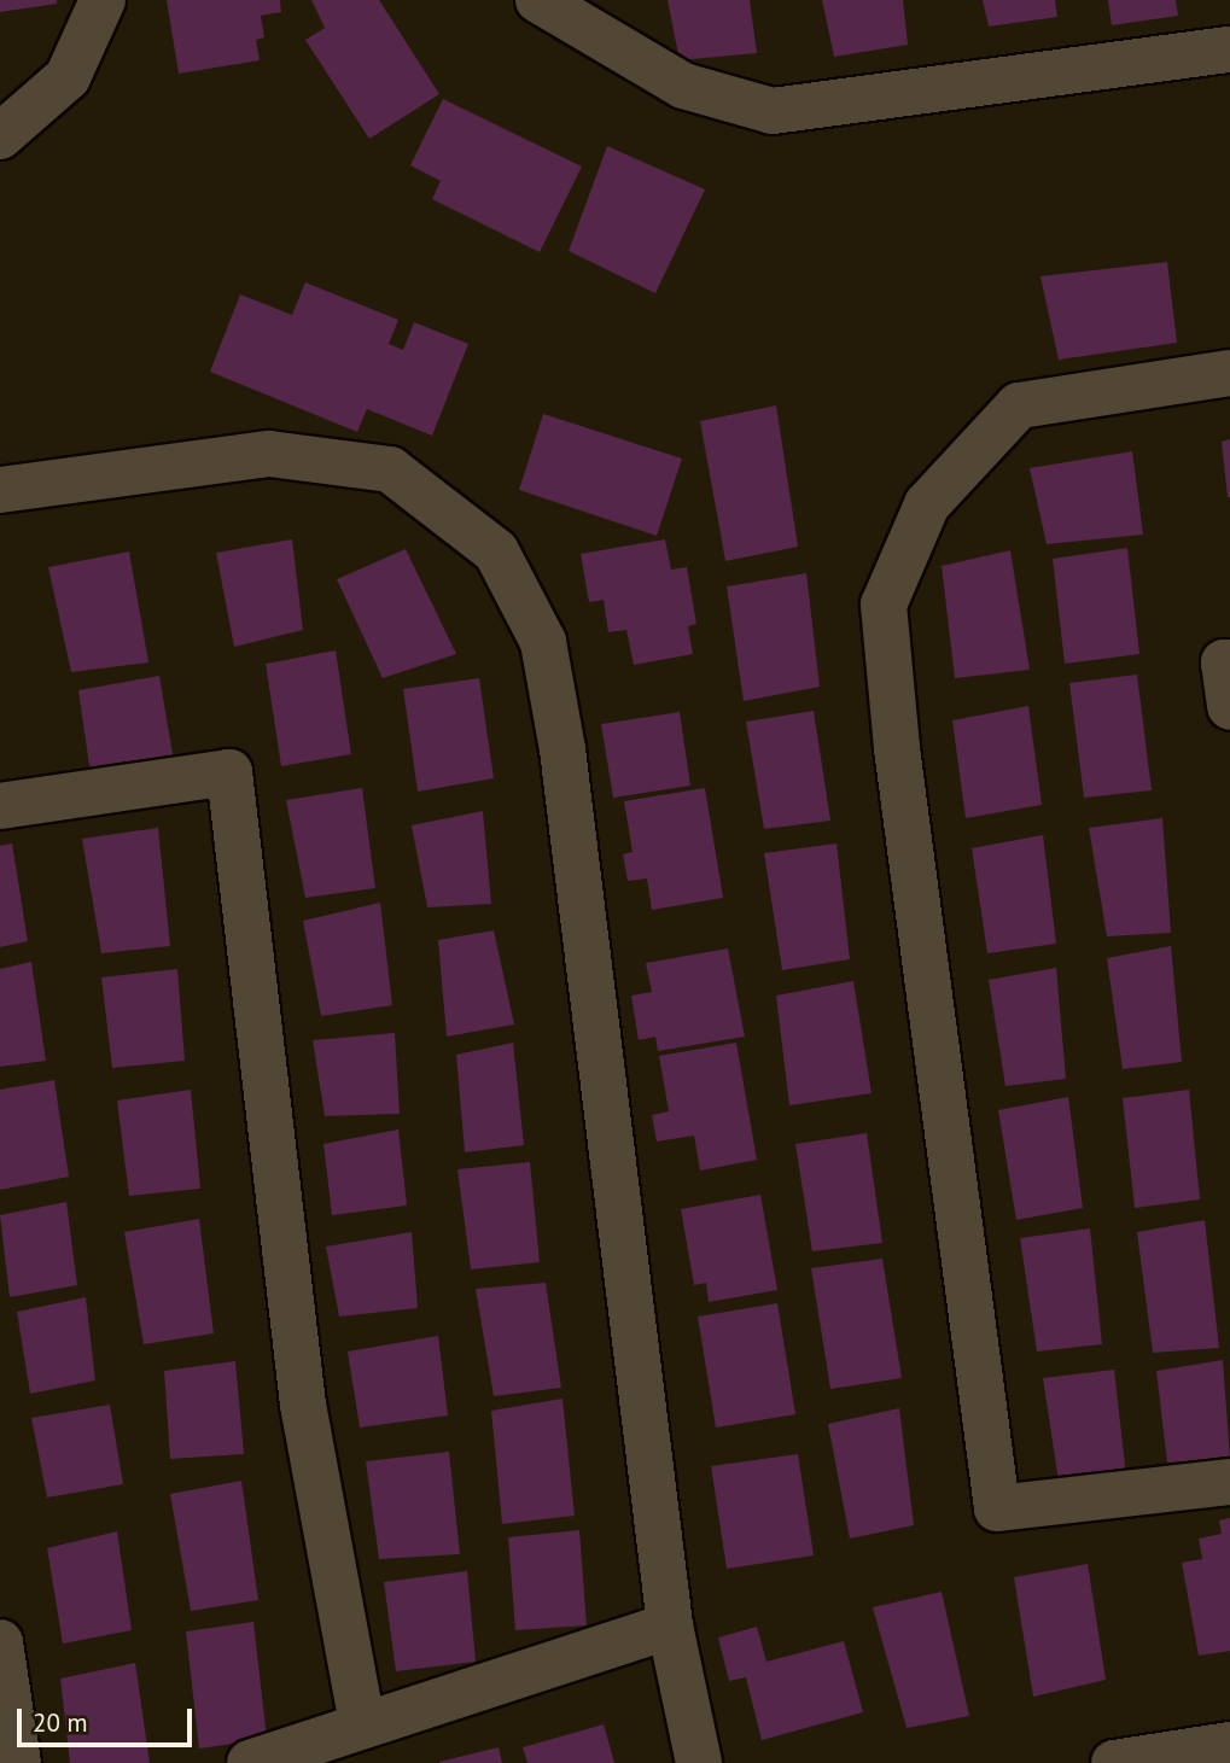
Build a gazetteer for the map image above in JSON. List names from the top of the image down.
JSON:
{
  "scale_bar": "20 m"
}
